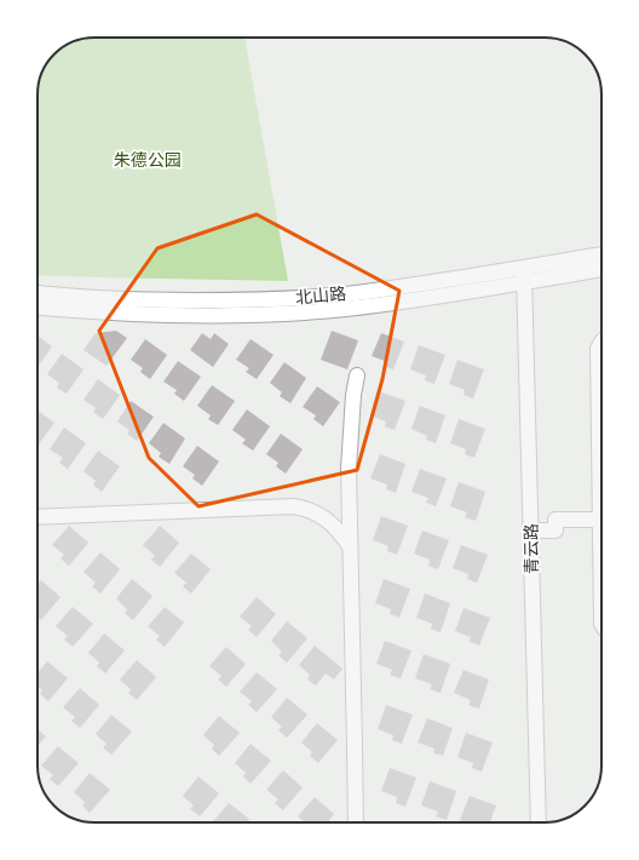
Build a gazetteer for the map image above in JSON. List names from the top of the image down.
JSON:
{
  "streets": {
    "street": ["北山路", "青云路"]
  },
  "crossings": [
    ["北山路", "青云路"]
  ],
  "parks": ["朱德公园"]
}
